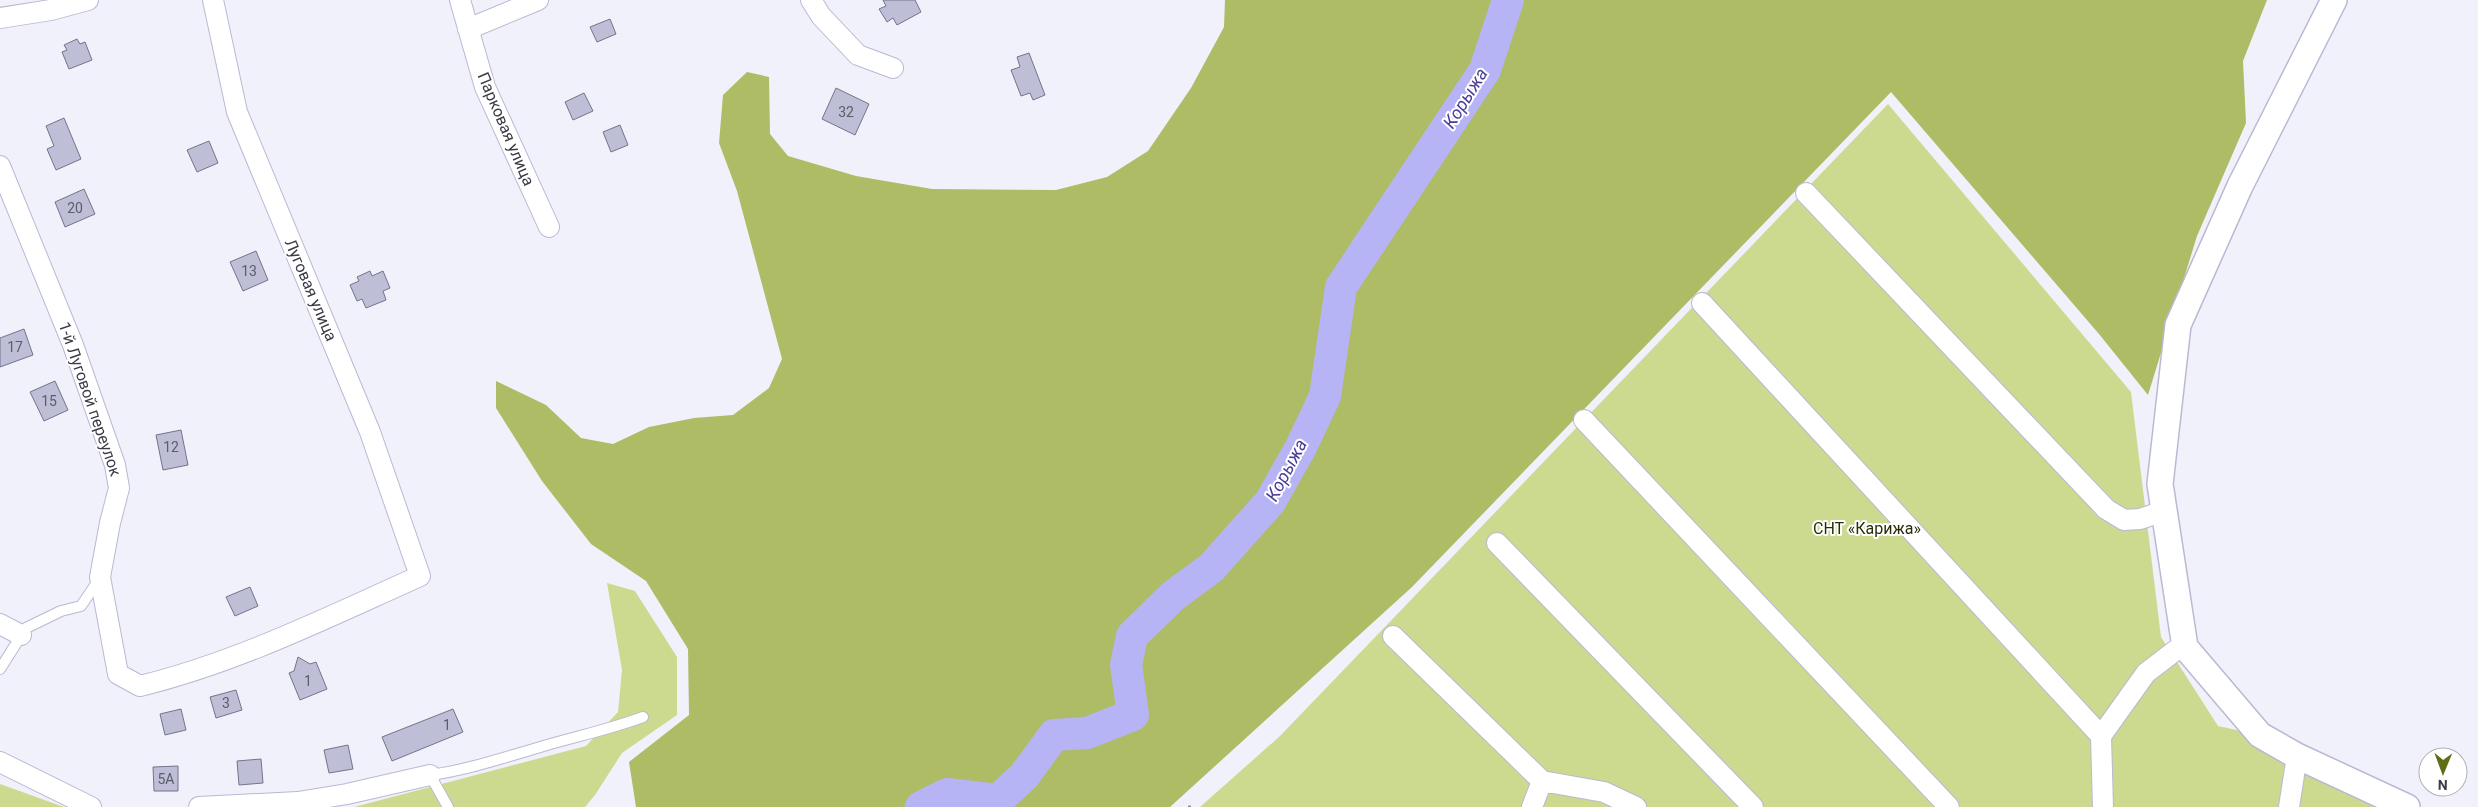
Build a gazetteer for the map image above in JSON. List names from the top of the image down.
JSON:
{
  "streets": {
    "street": ["Парковая улица", "Луговая улица", "1-й Луговой переулок"]
  },
  "crossings": [
    ["Луговая улица", "1-й Луговой переулок"]
  ],
  "water": ["Корыжа"],
  "parks": ["СНТ «Карижа»"],
  "house_numbers": [
    "32",
    "20",
    "13",
    "17",
    "15",
    "12",
    "1",
    "3",
    "1",
    "5А"
  ],
  "north": "bottom"
}
